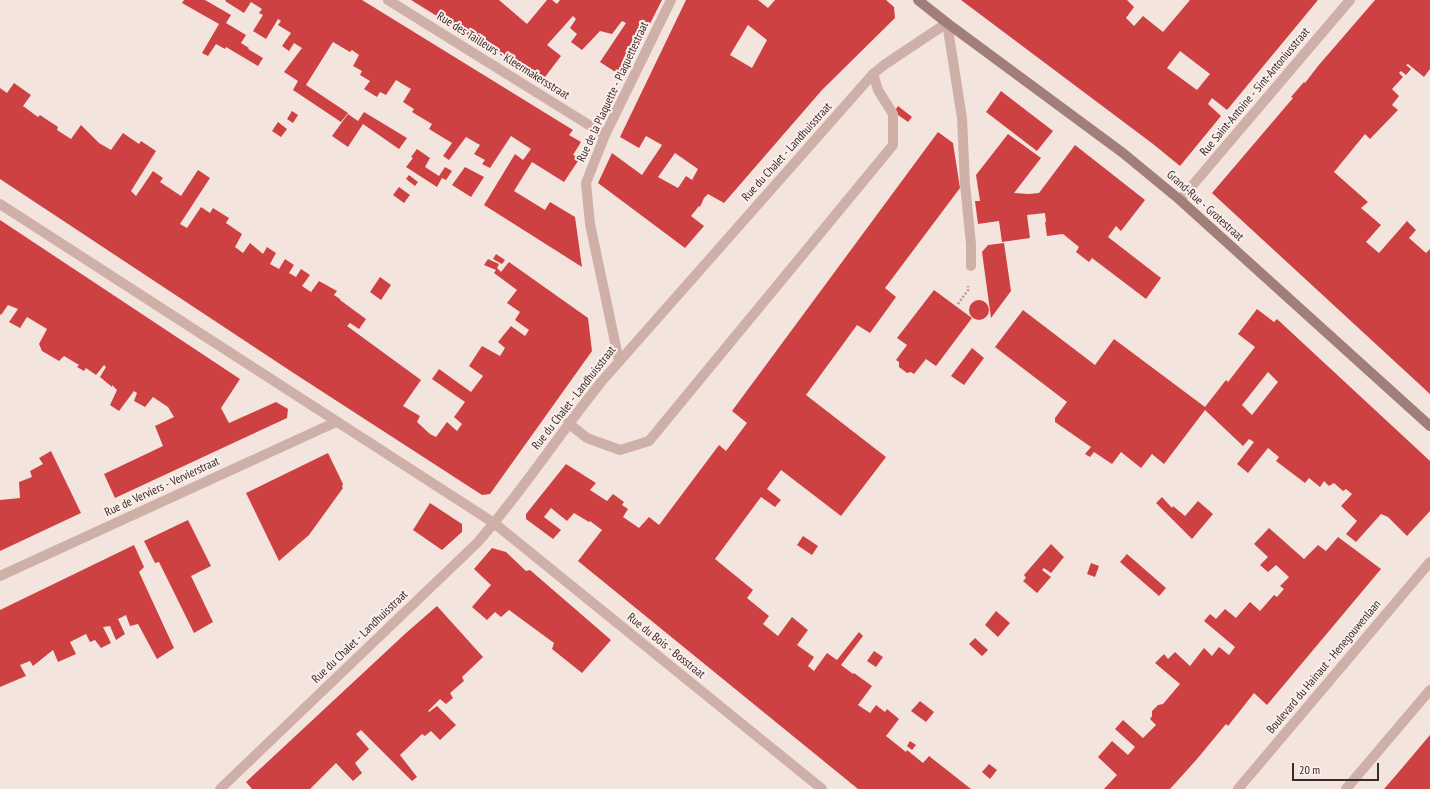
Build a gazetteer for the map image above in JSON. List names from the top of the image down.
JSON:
{
  "streets": {
    "main road": ["Grand-Rue - Grotestraat"],
    "street": [
      "Rue des Tailleurs - Kleermakersstraat",
      "Rue de la Plaquette - Plaquettestraat",
      "Rue Saint-Antoine - Sint-Antoniusstraat",
      "Rue du Chalet - Landhuisstraat",
      "Rue de Verviers - Vervierstraat",
      "Rue du Bois - Bosstraat",
      "Boulevard du Hainaut - Henegouwenlaan"
    ]
  },
  "crossings": [
    ["Rue des Tailleurs - Kleermakersstraat", "Rue de la Plaquette - Plaquettestraat"],
    ["Rue de la Plaquette - Plaquettestraat", "Rue du Chalet - Landhuisstraat"],
    ["Rue Saint-Antoine - Sint-Antoniusstraat", "Grand-Rue - Grotestraat"],
    ["Rue du Chalet - Landhuisstraat", "Grand-Rue - Grotestraat"],
    ["Rue du Chalet - Landhuisstraat", "Rue du Bois - Bosstraat"],
    ["Rue de Verviers - Vervierstraat", "Rue du Bois - Bosstraat"]
  ],
  "scale_bar": "20 m"
}
